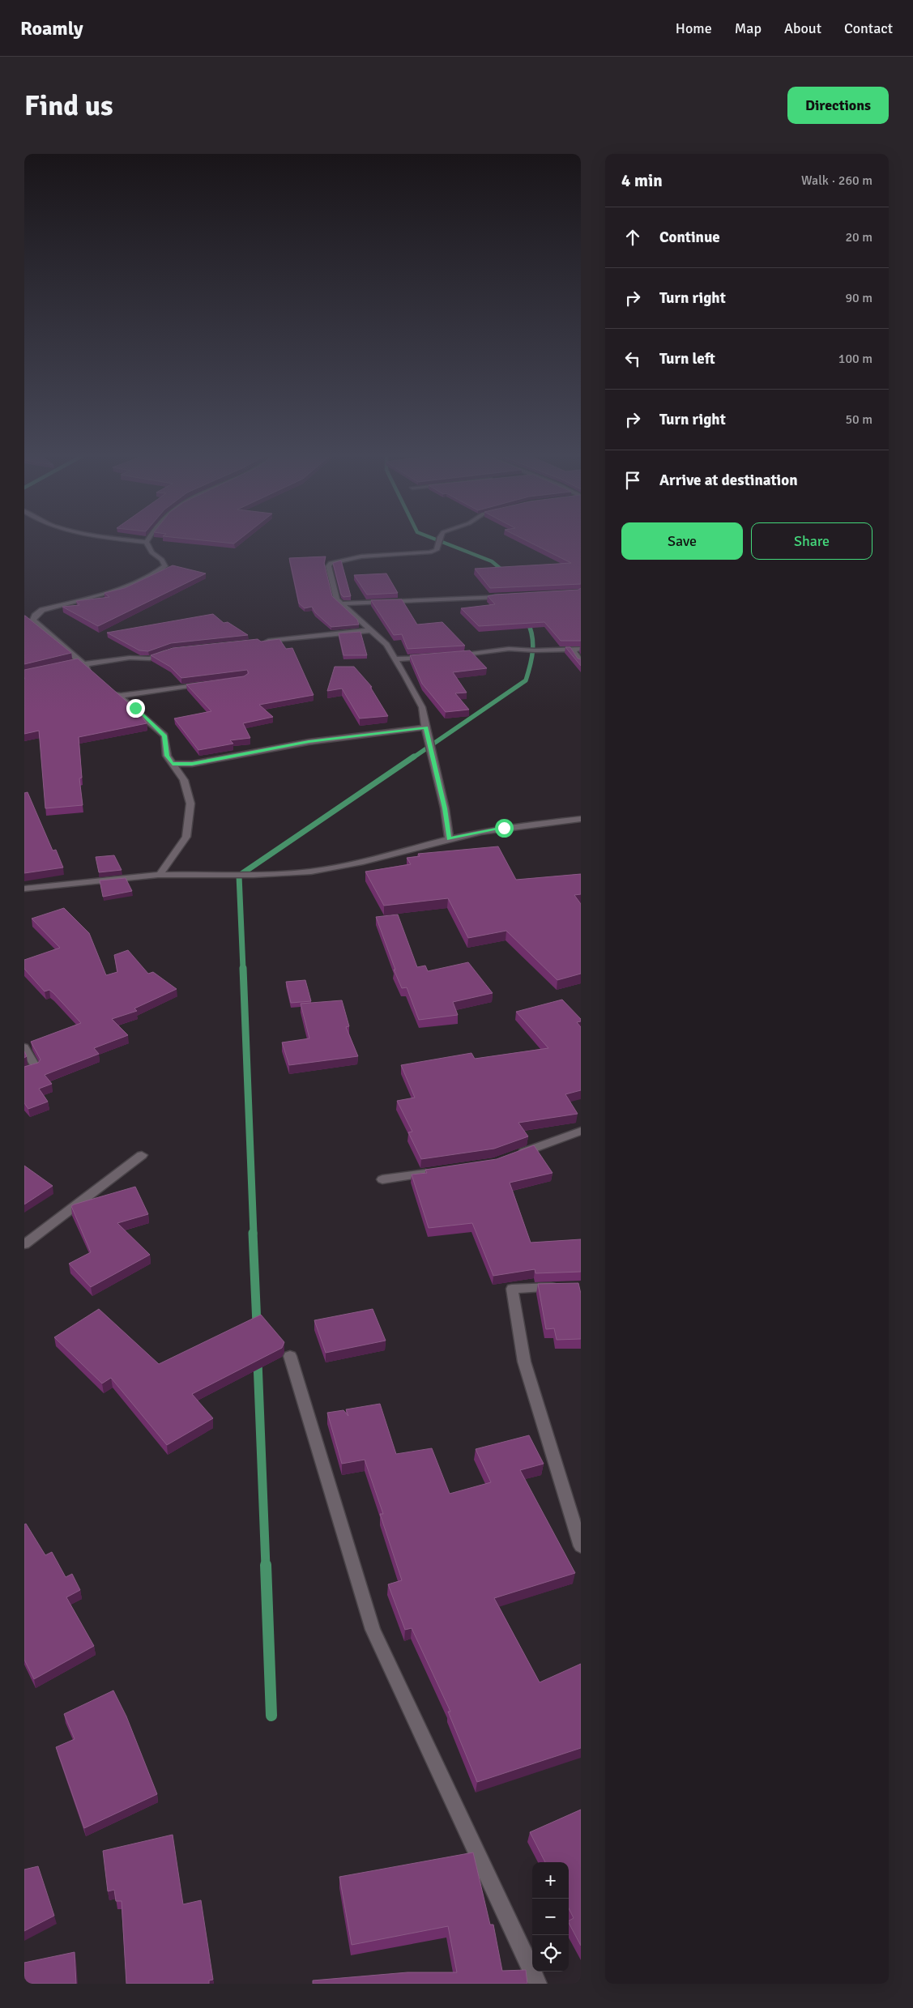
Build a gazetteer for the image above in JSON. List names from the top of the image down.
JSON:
{
  "page": {
    "header": "Roamly",
    "nav": [
      "Home",
      "Map",
      "About",
      "Contact"
    ],
    "buttons": [
      "Directions",
      ["Save", "Share"]
    ],
    "title": "Find us",
    "heading": ["4 min", "Walk · 260 m"],
    "list": [
      ["Continue", "20 m"],
      ["Turn right", "90 m"],
      ["Turn left", "100 m"],
      ["Turn right", "50 m"],
      "Arrive at destination"
    ],
    "map_buttons": ["+", "−"]
  }
}
